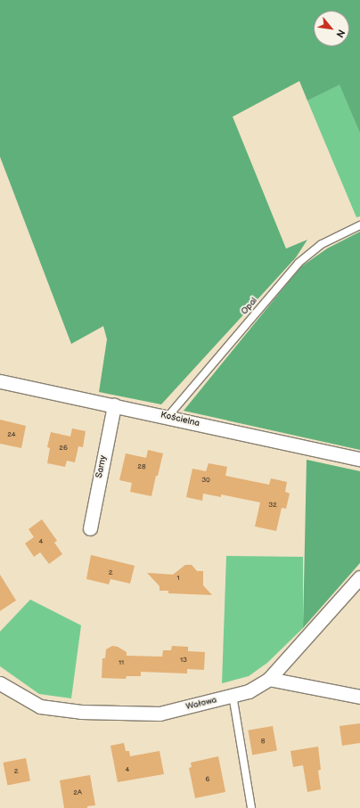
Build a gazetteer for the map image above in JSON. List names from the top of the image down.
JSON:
{
  "streets": {
    "street": ["Kościelna", "Sarny", "Wałowa"],
    "lane": ["Opal"]
  },
  "crossings": [
    ["Opal", "Kościelna"],
    ["Kościelna", "Sarny"]
  ],
  "house_numbers": [
    "24",
    "26",
    "28",
    "30",
    "32",
    "4",
    "2",
    "1",
    "13",
    "11",
    "8",
    "4",
    "2",
    "6",
    "2A"
  ],
  "north": "bottom right"
}
